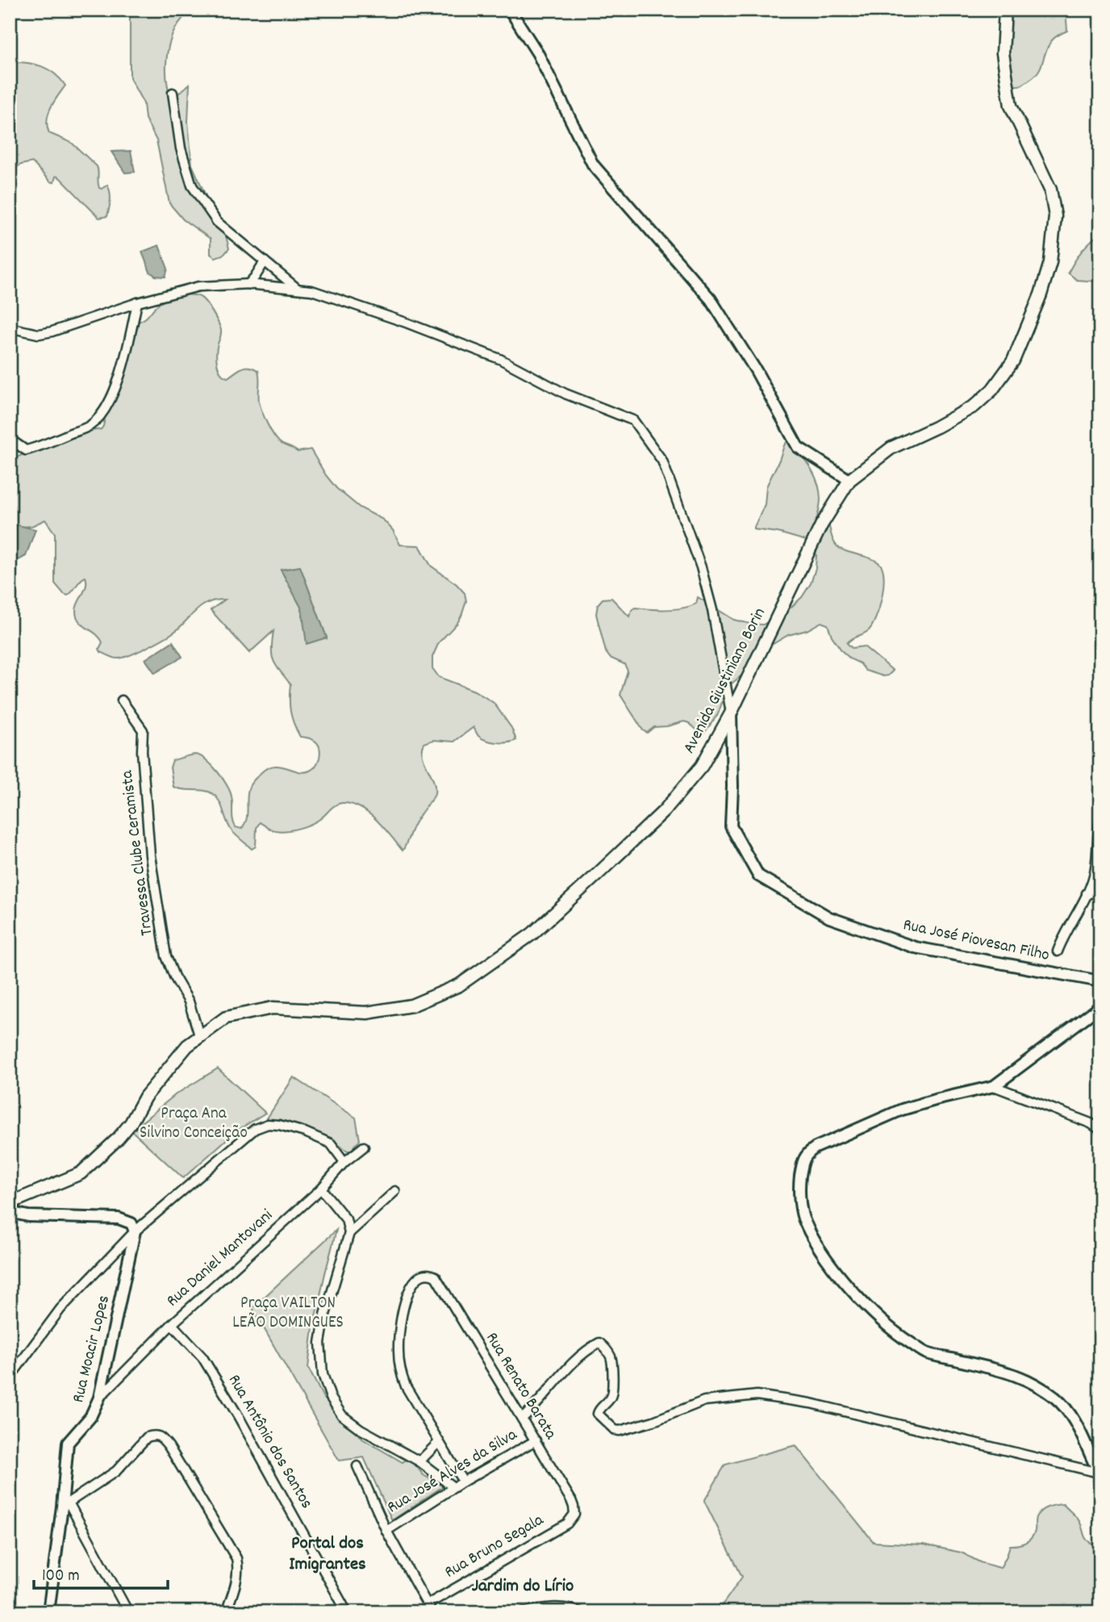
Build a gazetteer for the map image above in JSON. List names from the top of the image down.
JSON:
{
  "streets": {
    "main road": ["Avenida Giustiniano Borin"],
    "street": [
      "Travessa Clube Ceramista",
      "Rua José Piovesan Filho",
      "Rua Daniel Mantovani",
      "Rua Moacir Lopes",
      "Rua Renato Barata",
      "Rua Antônio dos Santos",
      "Rua José Alves da Silva",
      "Rua Bruno Segala"
    ]
  },
  "crossings": [
    ["Avenida Giustiniano Borin", "Travessa Clube Ceramista"],
    ["Avenida Giustiniano Borin", "Rua José Piovesan Filho"],
    ["Rua Daniel Mantovani", "Rua Moacir Lopes"],
    ["Rua Daniel Mantovani", "Rua Antônio dos Santos"],
    ["Rua Renato Barata", "Rua José Alves da Silva"],
    ["Rua Renato Barata", "Rua Bruno Segala"]
  ],
  "districts": ["Portal dos Imigrantes", "Jardim do Lírio"],
  "parks": ["Praça Ana Silvino Conceição", "Praça VAILTON LEÃO DOMINGUES"],
  "scale_bar": "100 m"
}
